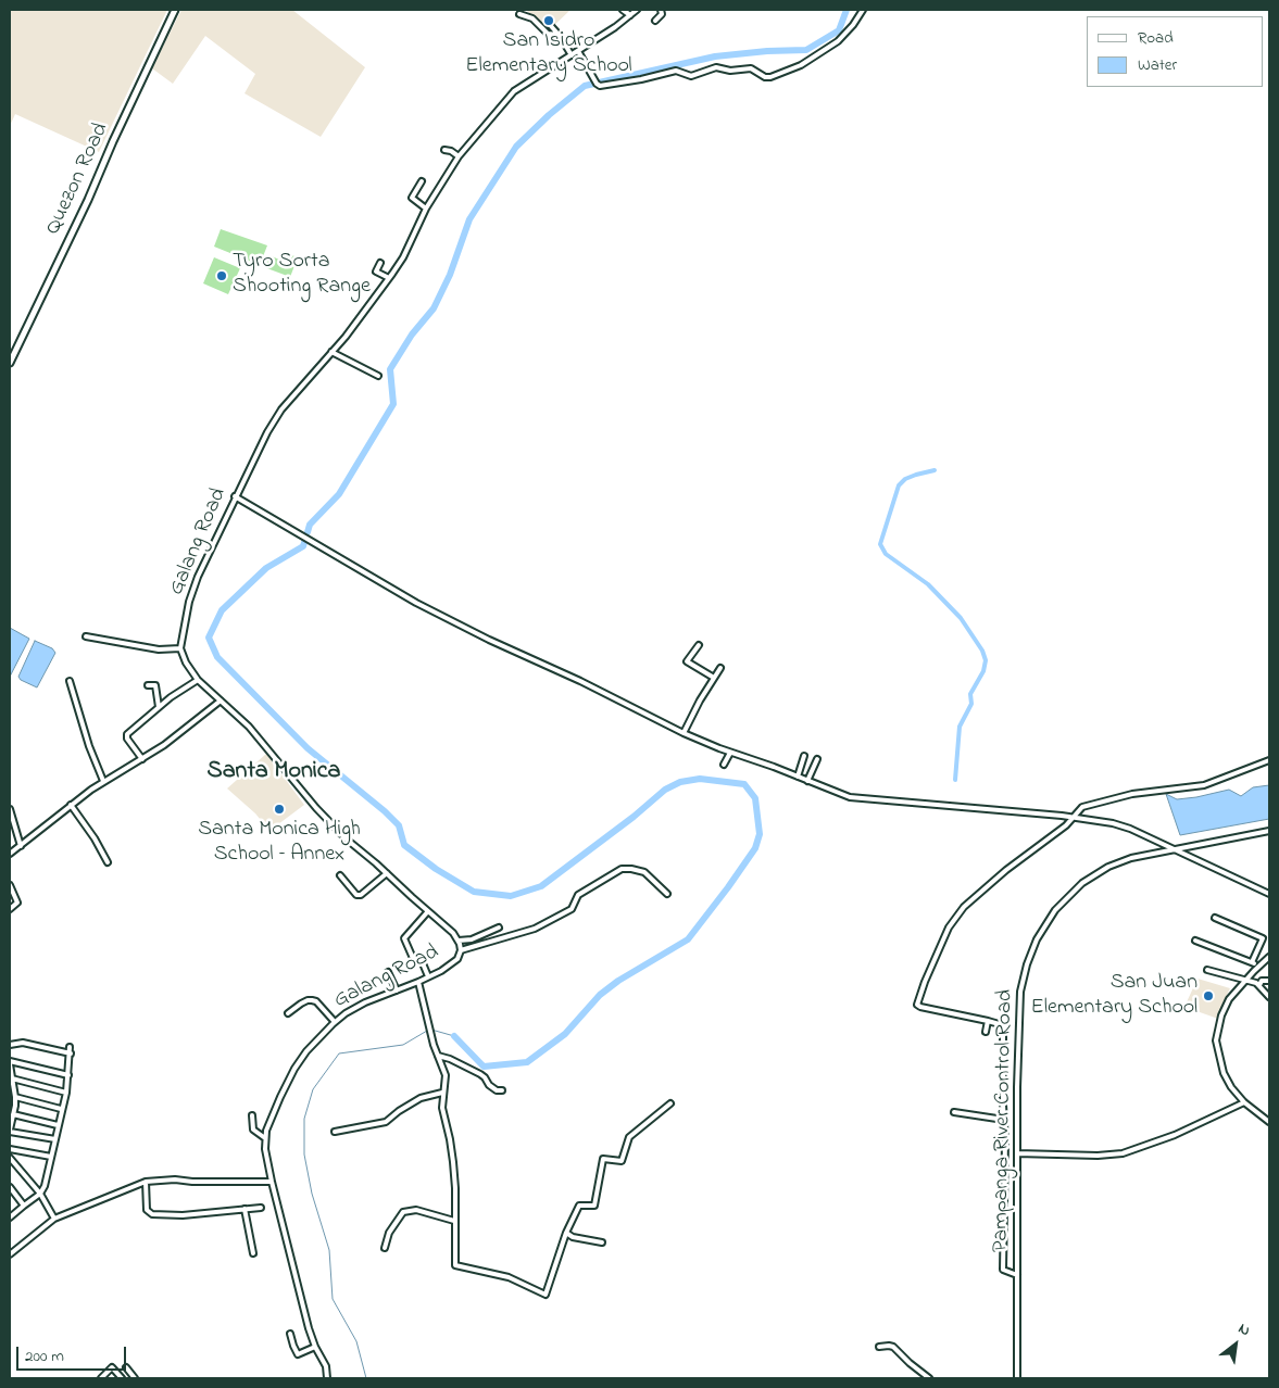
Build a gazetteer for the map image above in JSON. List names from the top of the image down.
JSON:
{
  "streets": {
    "main road": ["Quezon Road"],
    "street": ["Galang Road", "Pampanga River Control Road"]
  },
  "districts": ["Santa Monica"],
  "places": [
    "San Isidro Elementary School",
    "Tyro Sorta Shooting Range",
    "Santa Monica High School – Annex",
    "San Juan Elementary School"
  ],
  "legend": ["Road", "Water"],
  "scale_bar": "200 m",
  "north": "top right"
}
